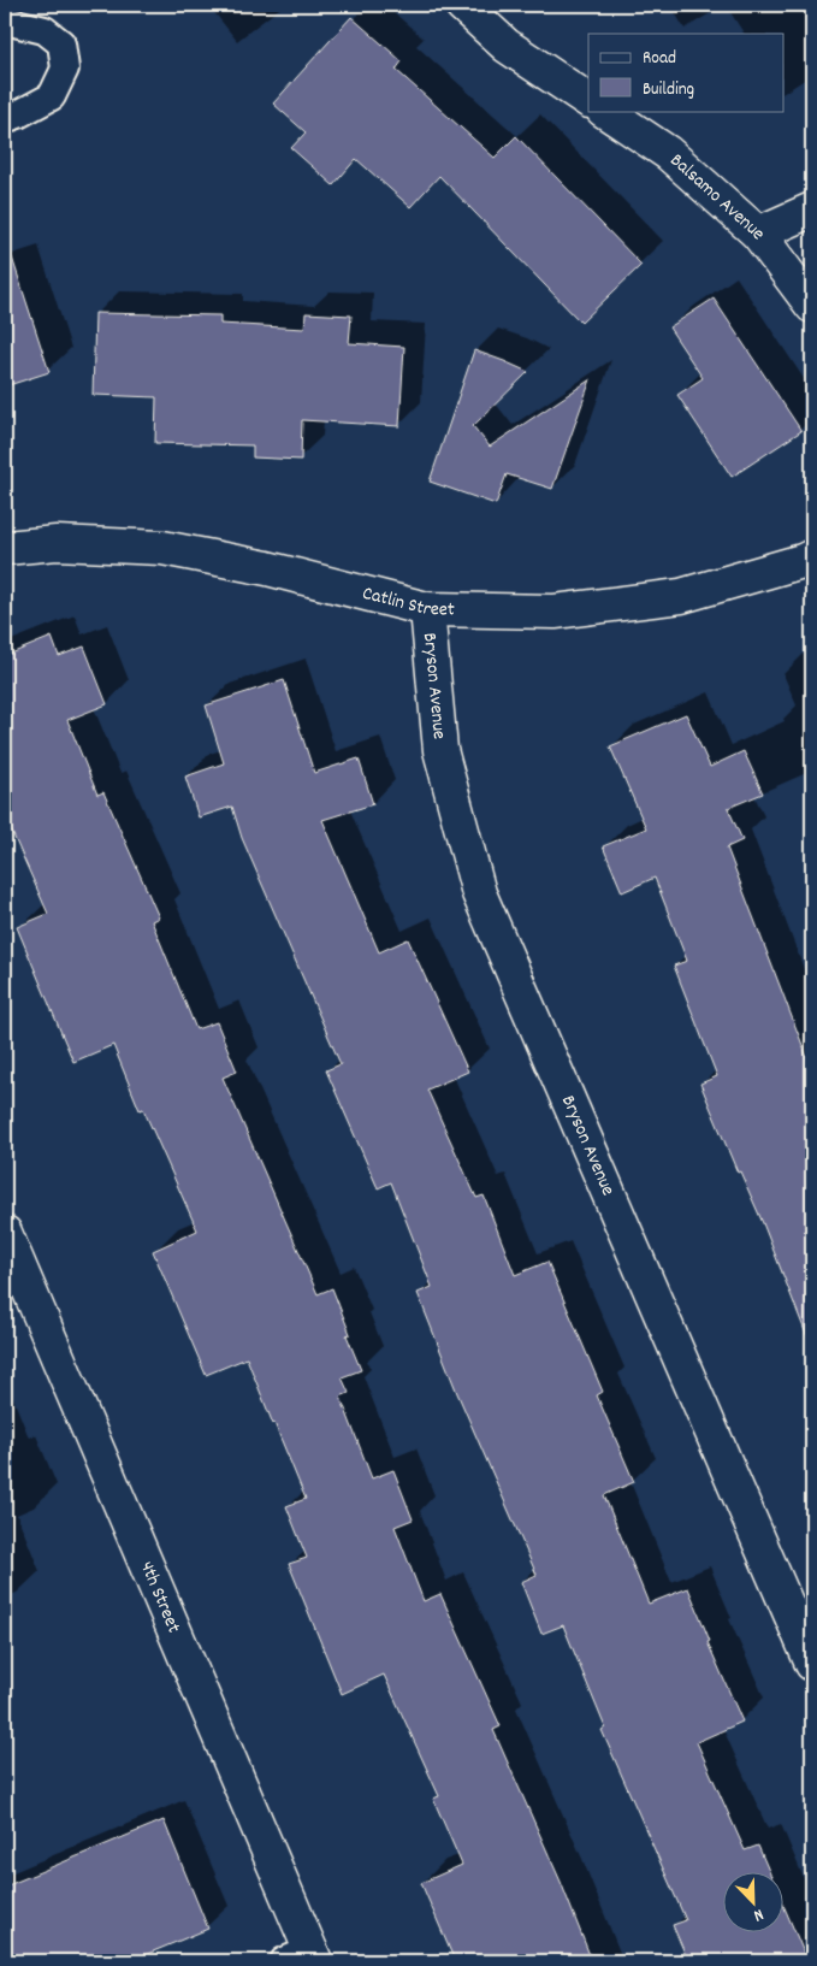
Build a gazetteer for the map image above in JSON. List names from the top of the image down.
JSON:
{
  "streets": {
    "street": [
      "Balsamo Avenue",
      "Catlin Street",
      "Bryson Avenue",
      "4th Street"
    ]
  },
  "crossings": [
    ["Catlin Street", "Bryson Avenue"]
  ],
  "legend": ["Road", "Building"],
  "north": "bottom right"
}
